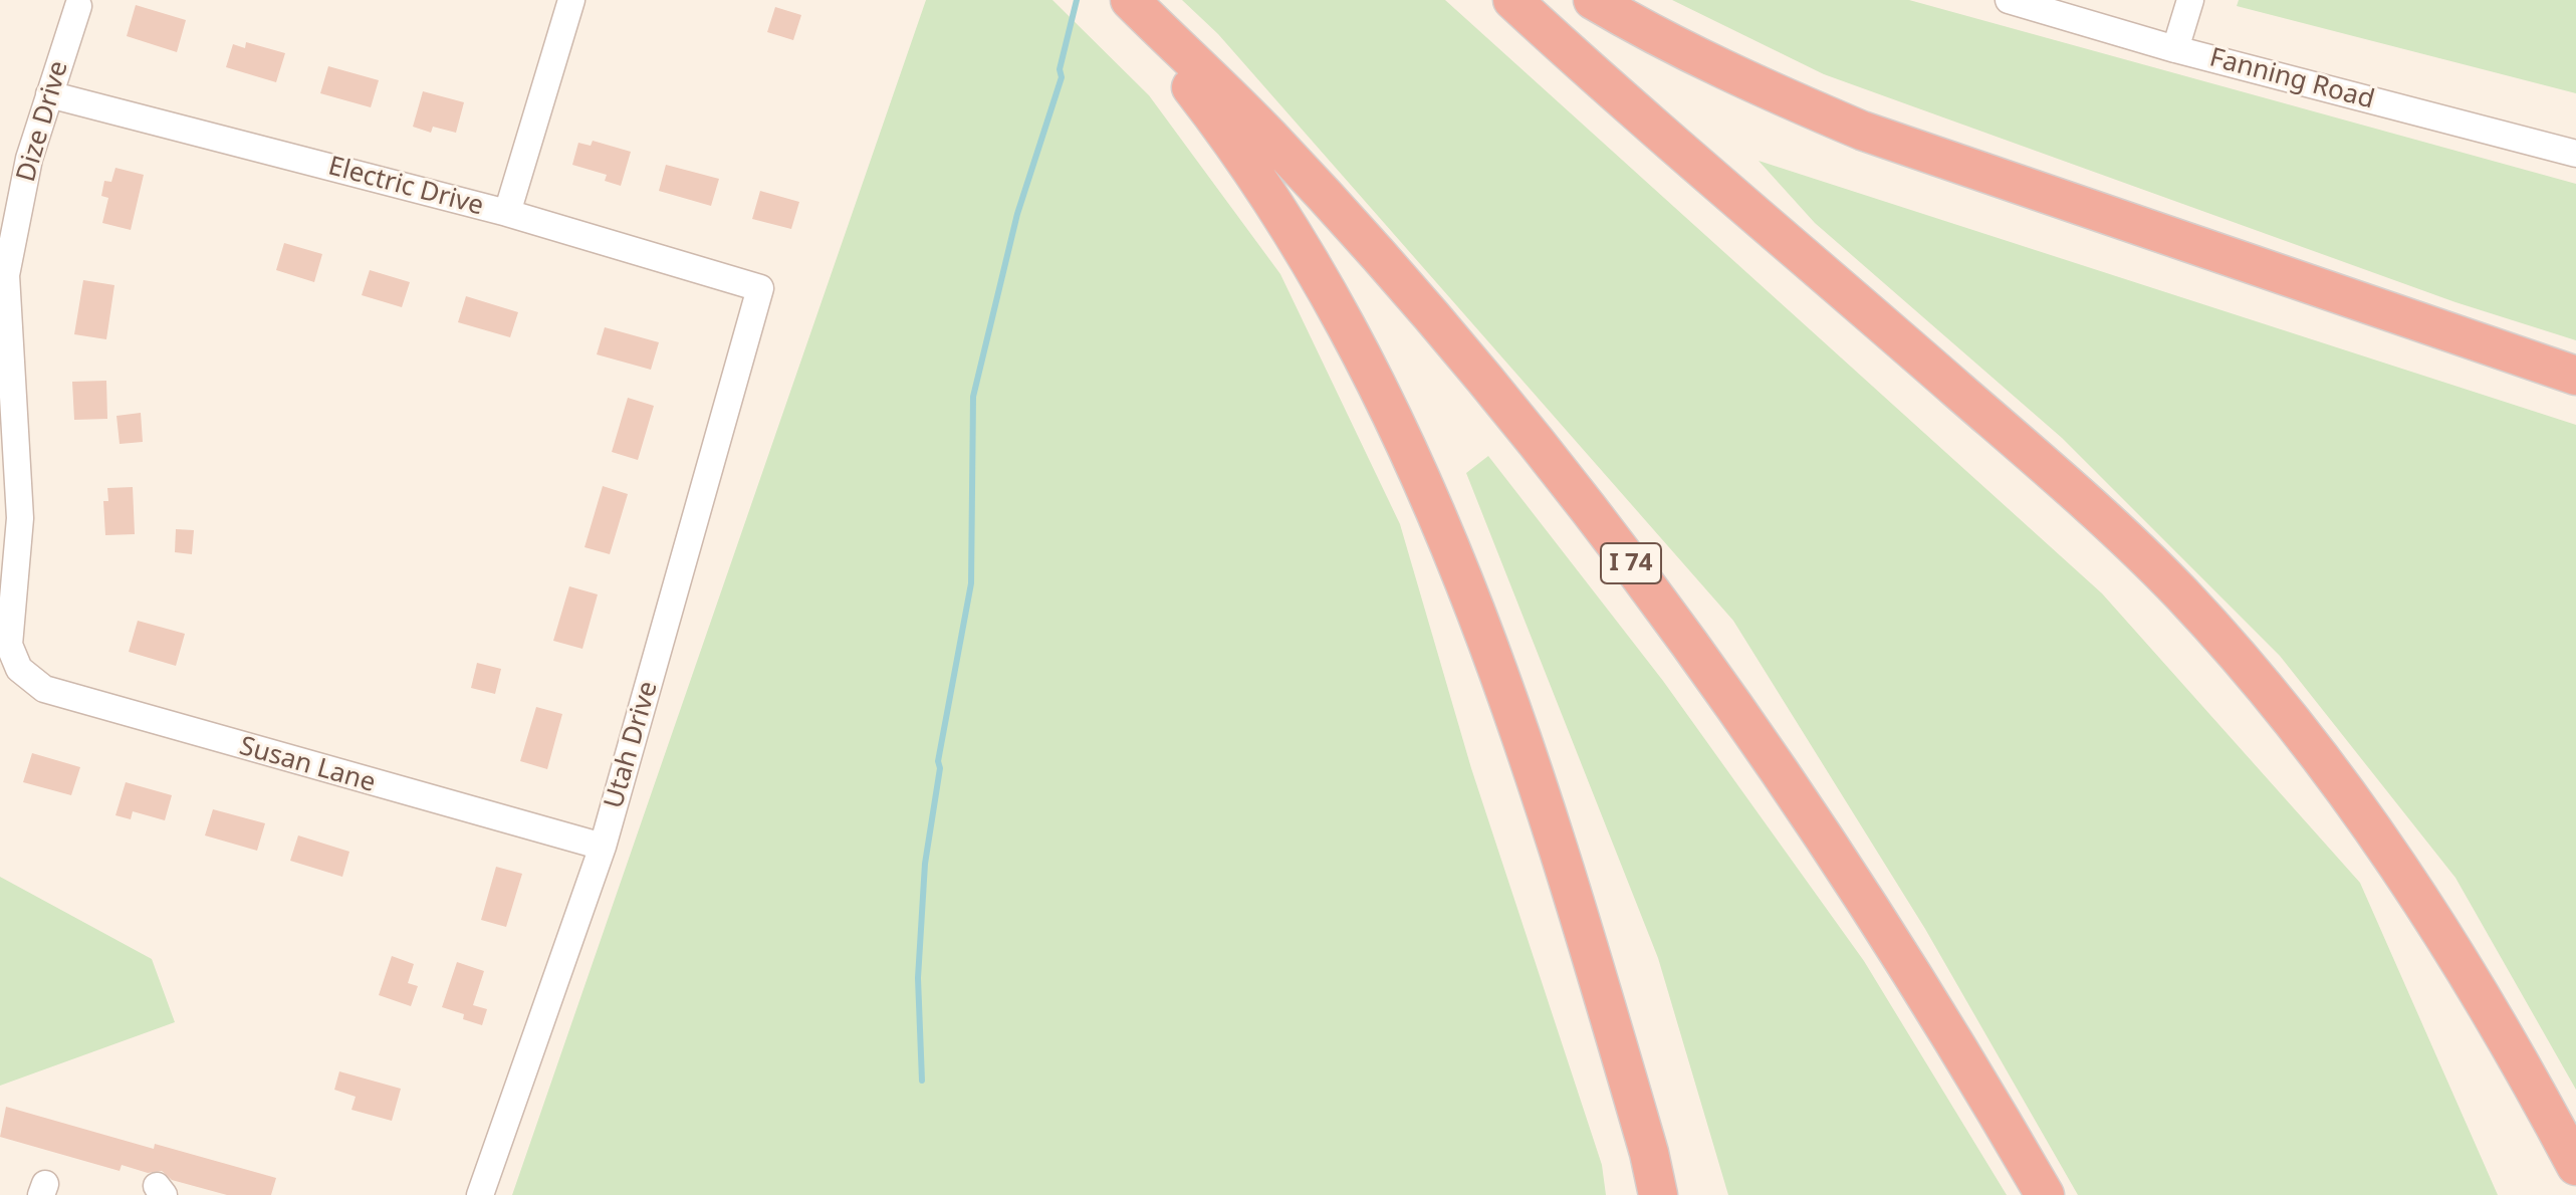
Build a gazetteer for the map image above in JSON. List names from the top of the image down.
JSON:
{
  "streets": {
    "highway": ["I 74"],
    "street": [
      "Fanning Road",
      "Dize Drive",
      "Electric Drive",
      "Utah Drive",
      "Susan Lane"
    ]
  },
  "crossings": [
    ["Dize Drive", "Electric Drive"],
    ["Dize Drive", "Susan Lane"],
    ["Electric Drive", "Utah Drive"],
    ["Utah Drive", "Susan Lane"]
  ]
}
